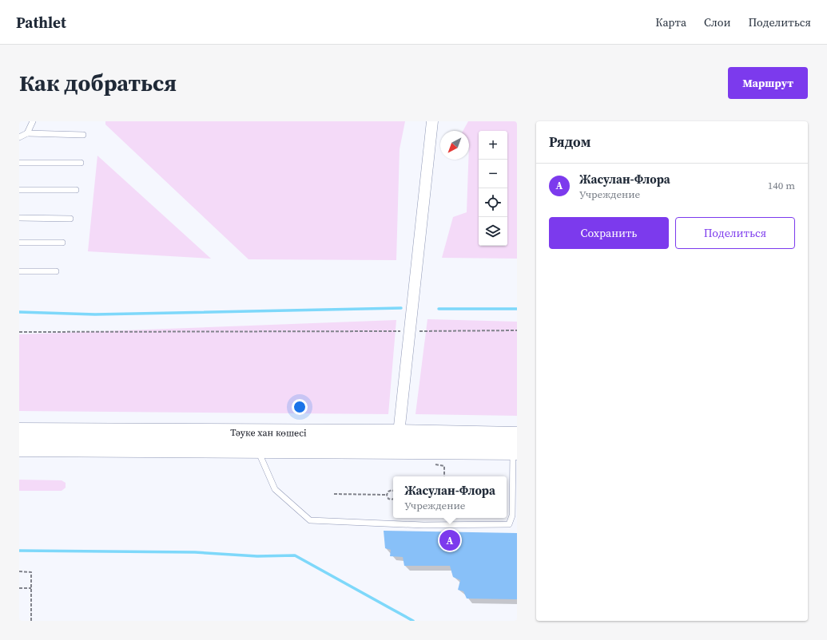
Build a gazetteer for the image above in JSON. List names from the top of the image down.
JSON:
{
  "streets": {
    "main road": ["Тәуке хан көшесі"]
  },
  "north": "bottom left",
  "page": {
    "header": "Pathlet",
    "nav": ["Карта", "Слои", "Поделиться"],
    "buttons": [
      "Маршрут",
      ["Сохранить", "Поделиться"]
    ],
    "title": "Как добраться",
    "heading": "Рядом",
    "map_buttons": ["+", "−"],
    "list": [
      {
        "mark": "A",
        "name": "Жасулан-Флора",
        "note": "Учреждение",
        "value": "140 m"
      }
    ],
    "popup": ["Жасулан-Флора", "Учреждение"],
    "pins": "A"
  }
}
